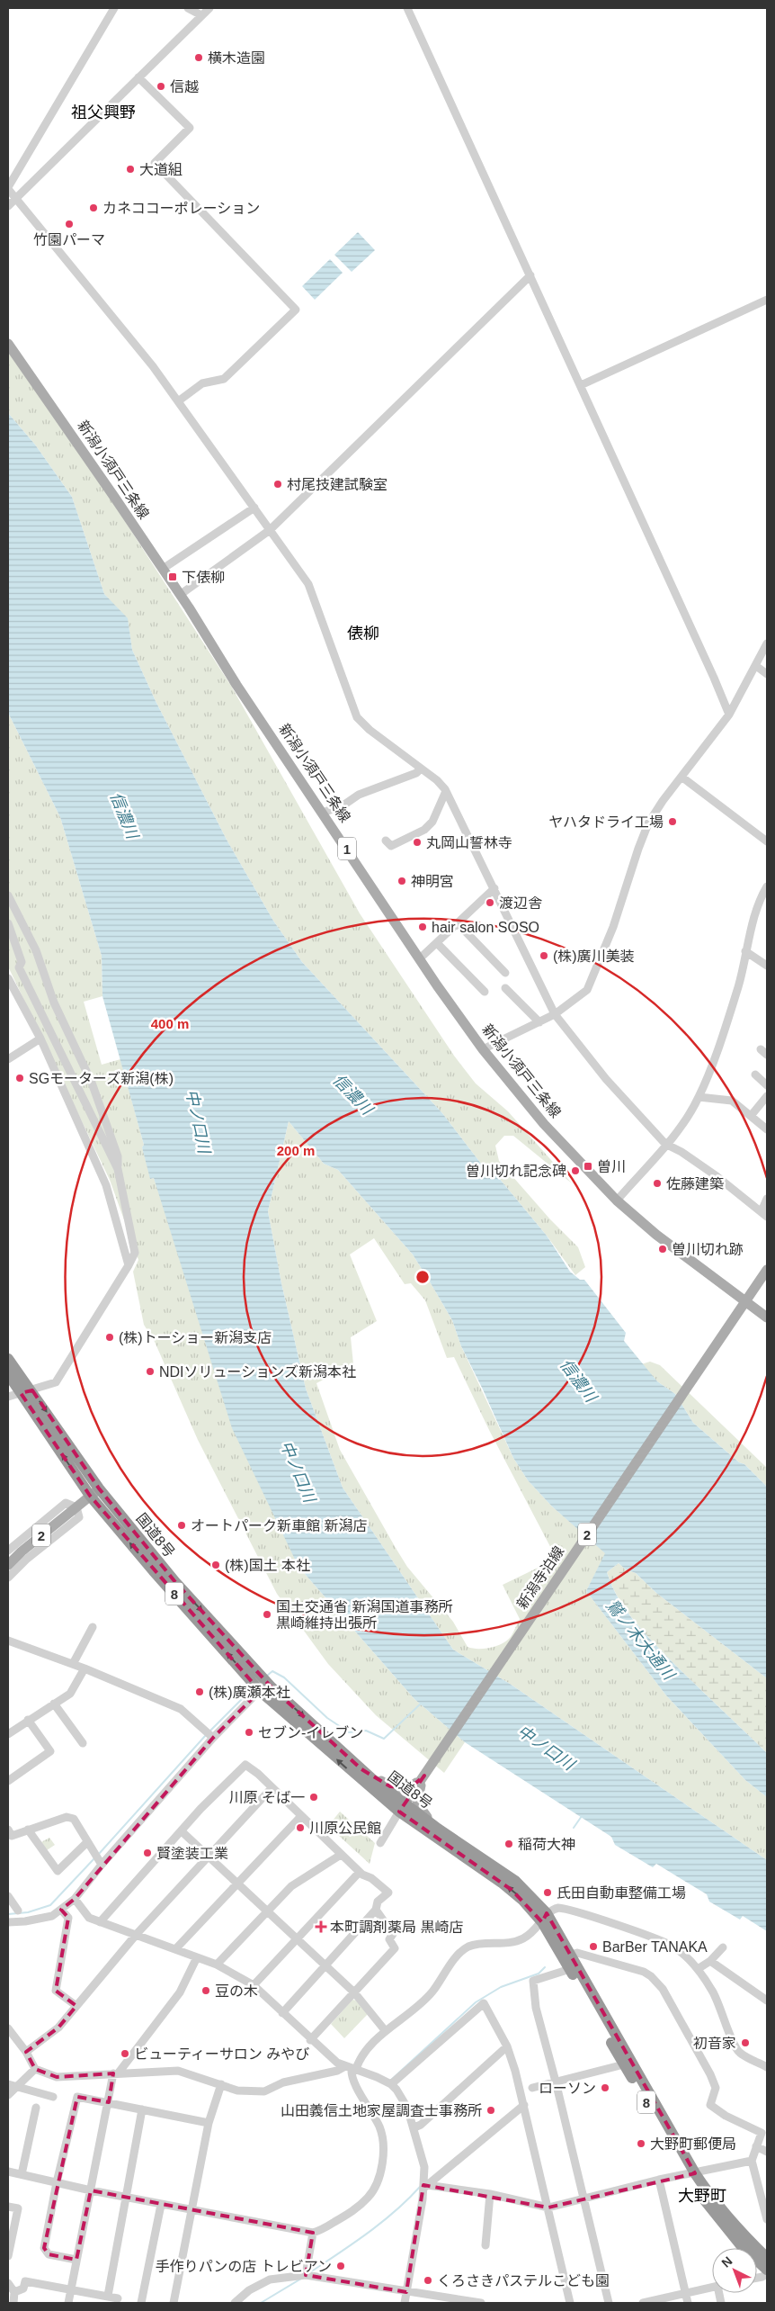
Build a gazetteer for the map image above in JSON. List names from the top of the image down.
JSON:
{
  "streets": {
    "highway": ["国道8号", "8"],
    "main road": [
      "新潟小須戸三条線",
      "1",
      "2",
      "新潟寺泊線"
    ]
  },
  "crossings": [
    ["新潟小須戸三条線", "新潟寺泊線"],
    ["2", "国道8号"],
    ["国道8号", "新潟寺泊線"]
  ],
  "districts": ["祖父興野", "俵柳", "大野町"],
  "water": ["信濃川", "中ノ口川", "鷲ノ木大通川"],
  "places": {
    "other": [
      "横木造園",
      "信越",
      "大道組",
      "カネココーポレーション",
      "竹園パーマ",
      "村尾技建試験室",
      "ヤハタドライ工場",
      "丸岡山誓林寺",
      "神明宮",
      "渡辺舎",
      "hair salon SOSO",
      "(株)廣川美装",
      "SGモーターズ新潟(株)",
      "曽川切れ記念碑",
      "佐藤建築",
      "曽川切れ跡",
      "(株)トーショー新潟支店",
      "NDIソリューションズ新潟本社",
      "オートパーク新車館 新潟店",
      "(株)国土 本社",
      "国土交通省 新潟国道事務所 黒崎維持出張所",
      "(株)廣瀬本社",
      "セブン-イレブン",
      "川原 そば一",
      "川原公民館",
      "稲荷大神",
      "賢塗装工業",
      "氏田自動車整備工場",
      "BarBer TANAKA",
      "豆の木",
      "初音家",
      "ビューティーサロン みやび",
      "ローソン",
      "山田義信土地家屋調査士事務所",
      "大野町郵便局",
      "手作りパンの店 トレビアン",
      "くろさきパステルこども園"
    ],
    "transit": ["下俵柳", "曽川"],
    "health": ["本町調剤薬局 黒崎店"]
  },
  "north": "top left",
  "rings": ["400 m", "200 m"]
}
